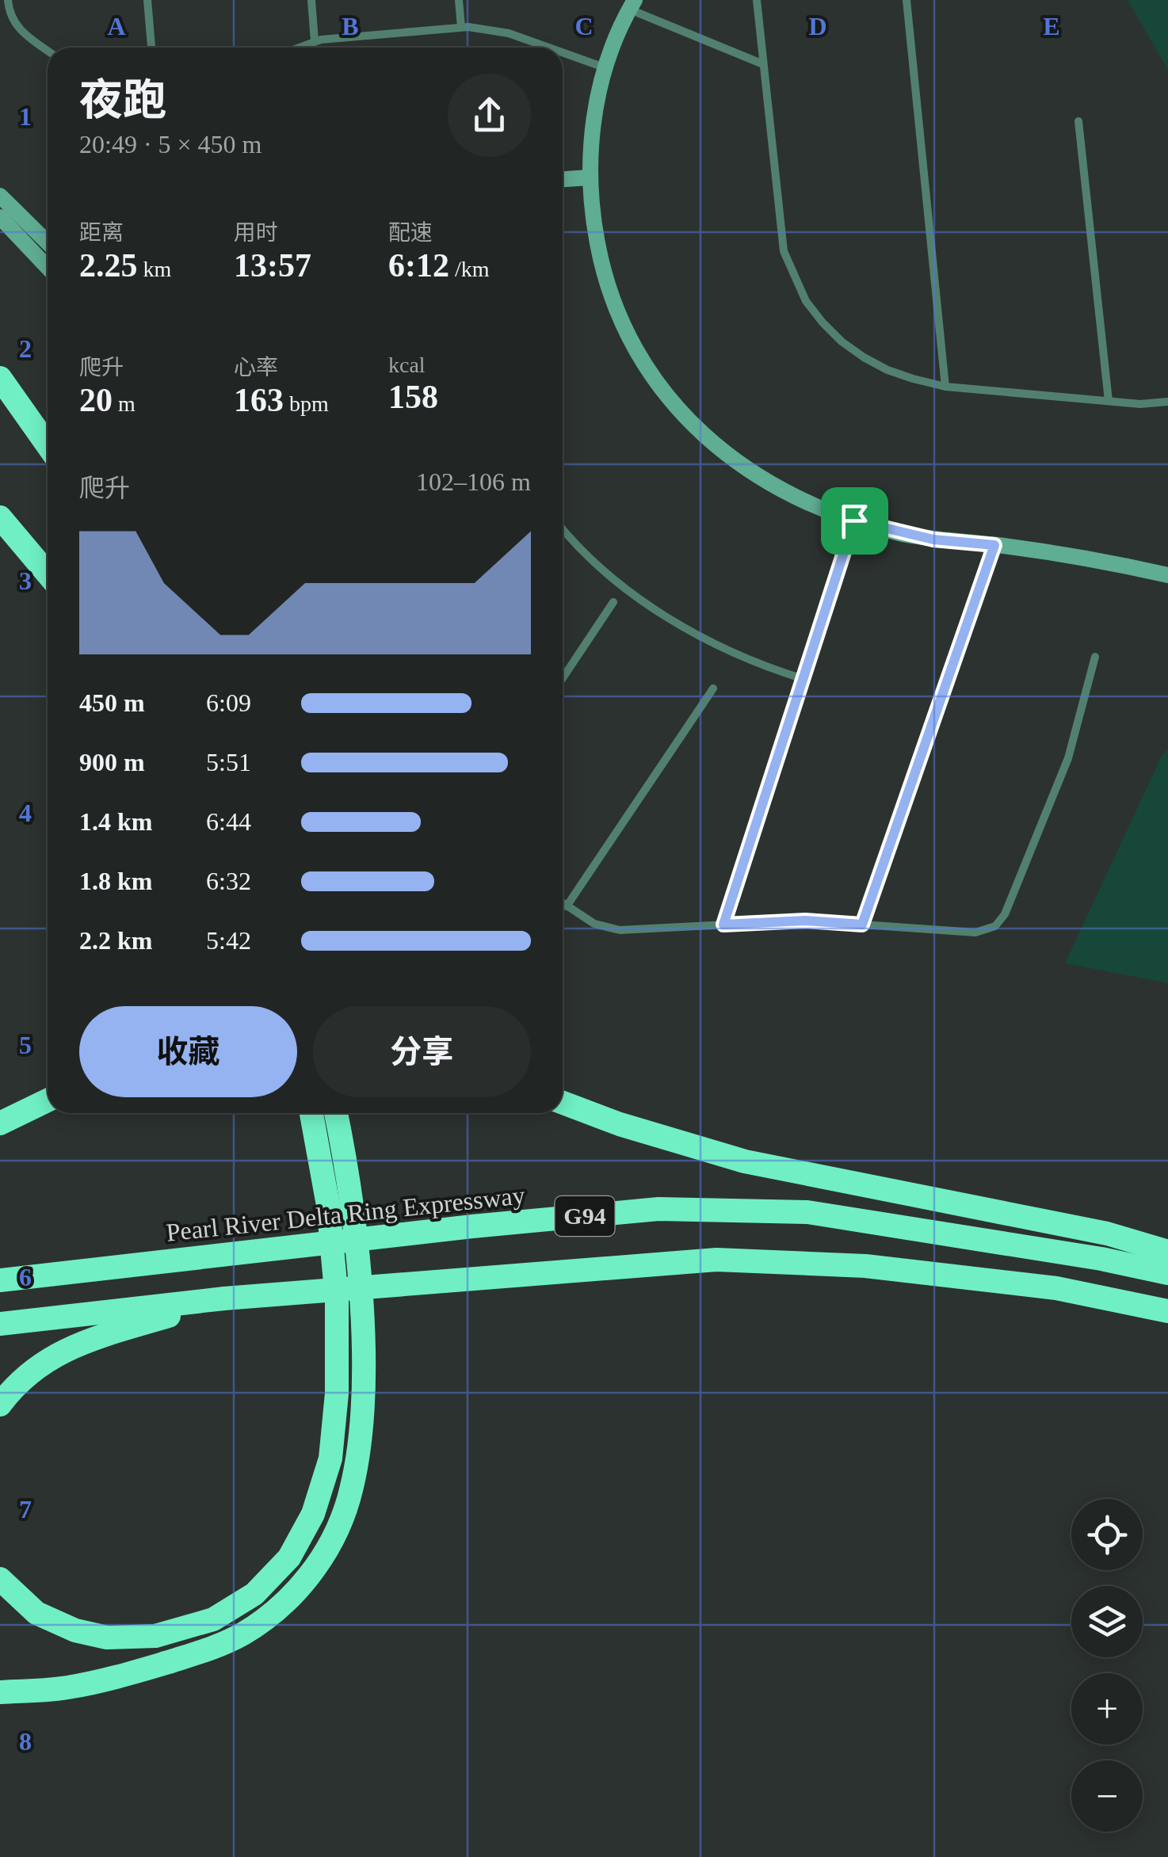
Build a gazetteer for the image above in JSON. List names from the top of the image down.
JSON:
{
  "streets": {
    "highway": ["Pearl River Delta Ring Expressway", "G94"]
  },
  "page": {
    "heading": ["夜跑", "20:49 · 5 × 450 m"],
    "stats": [
      ["距离", "2.25 km"],
      ["用时", "13:57"],
      ["配速", "6:12 /km"],
      ["爬升", "20 m"],
      ["心率", "163 bpm"],
      ["kcal", "158"]
    ],
    "chart": ["爬升", "102–106 m"],
    "list": [
      {
        "name": "450 m",
        "note": "6:09"
      },
      {
        "name": "900 m",
        "note": "5:51"
      },
      {
        "name": "1.4 km",
        "note": "6:44"
      },
      {
        "name": "1.8 km",
        "note": "6:32"
      },
      {
        "name": "2.2 km",
        "note": "5:42"
      }
    ],
    "buttons": ["收藏", "分享"],
    "map_buttons": ["+", "−"]
  },
  "grid": {
    "columns": [
      "A",
      "B",
      "C",
      "D",
      "E"
    ],
    "rows": [
      "1",
      "2",
      "3",
      "4",
      "5",
      "6",
      "7",
      "8"
    ]
  }
}
